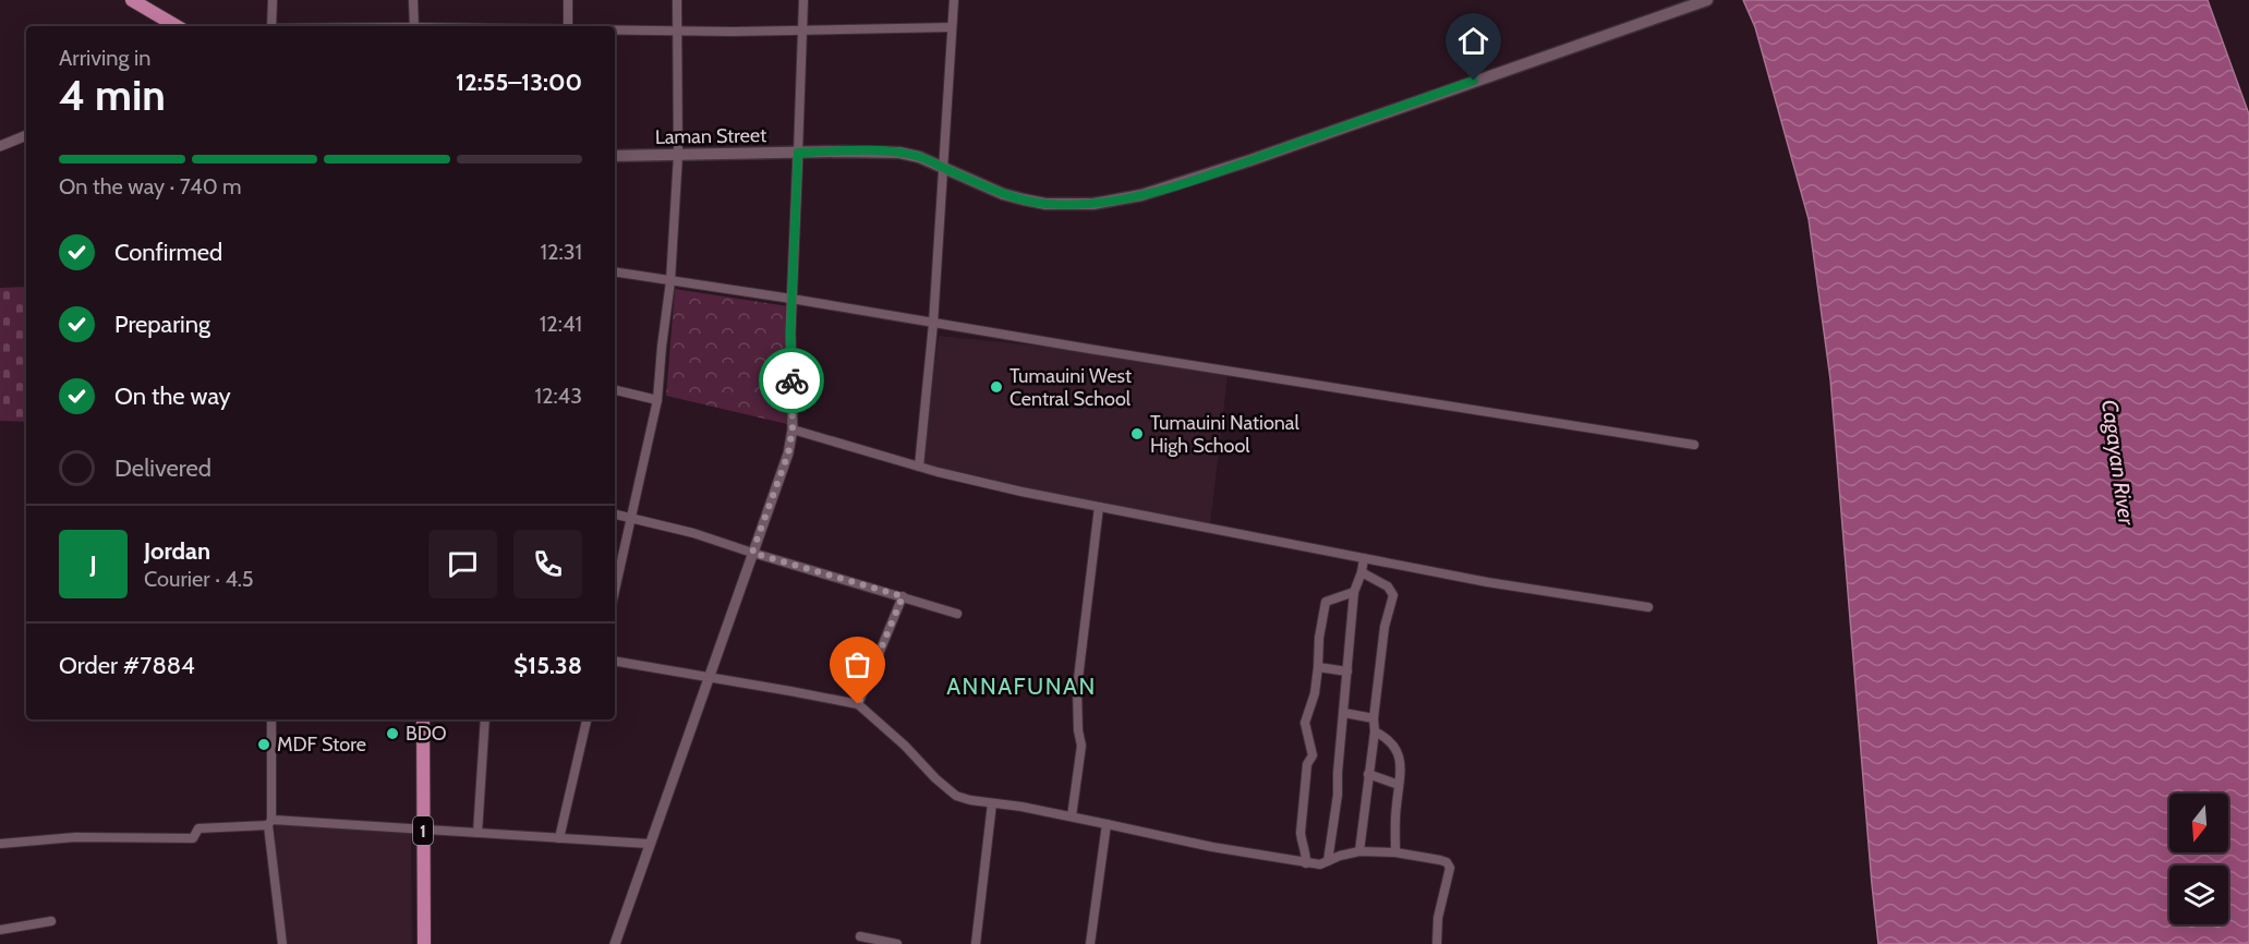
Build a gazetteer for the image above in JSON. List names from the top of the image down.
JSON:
{
  "streets": {
    "main road": ["Laman Street", "1"]
  },
  "districts": ["ANNAFUNAN"],
  "water": ["Cagayan River"],
  "places": [
    "Tumauini West Central School",
    "Tumauini National High School",
    "BDO",
    "MDF Store"
  ],
  "north": "bottom",
  "page": {
    "heading": ["4 min", "Arriving in", "12:55–13:00"],
    "panel": [
      "Jordan",
      "Courier · 4.5",
      "Order #7884",
      "$15.38"
    ],
    "bar": "On the way · 740 m",
    "list": [
      ["Confirmed", "12:31"],
      ["Preparing", "12:41"],
      ["On the way", "12:43"],
      "Delivered"
    ],
    "round": "J"
  }
}
